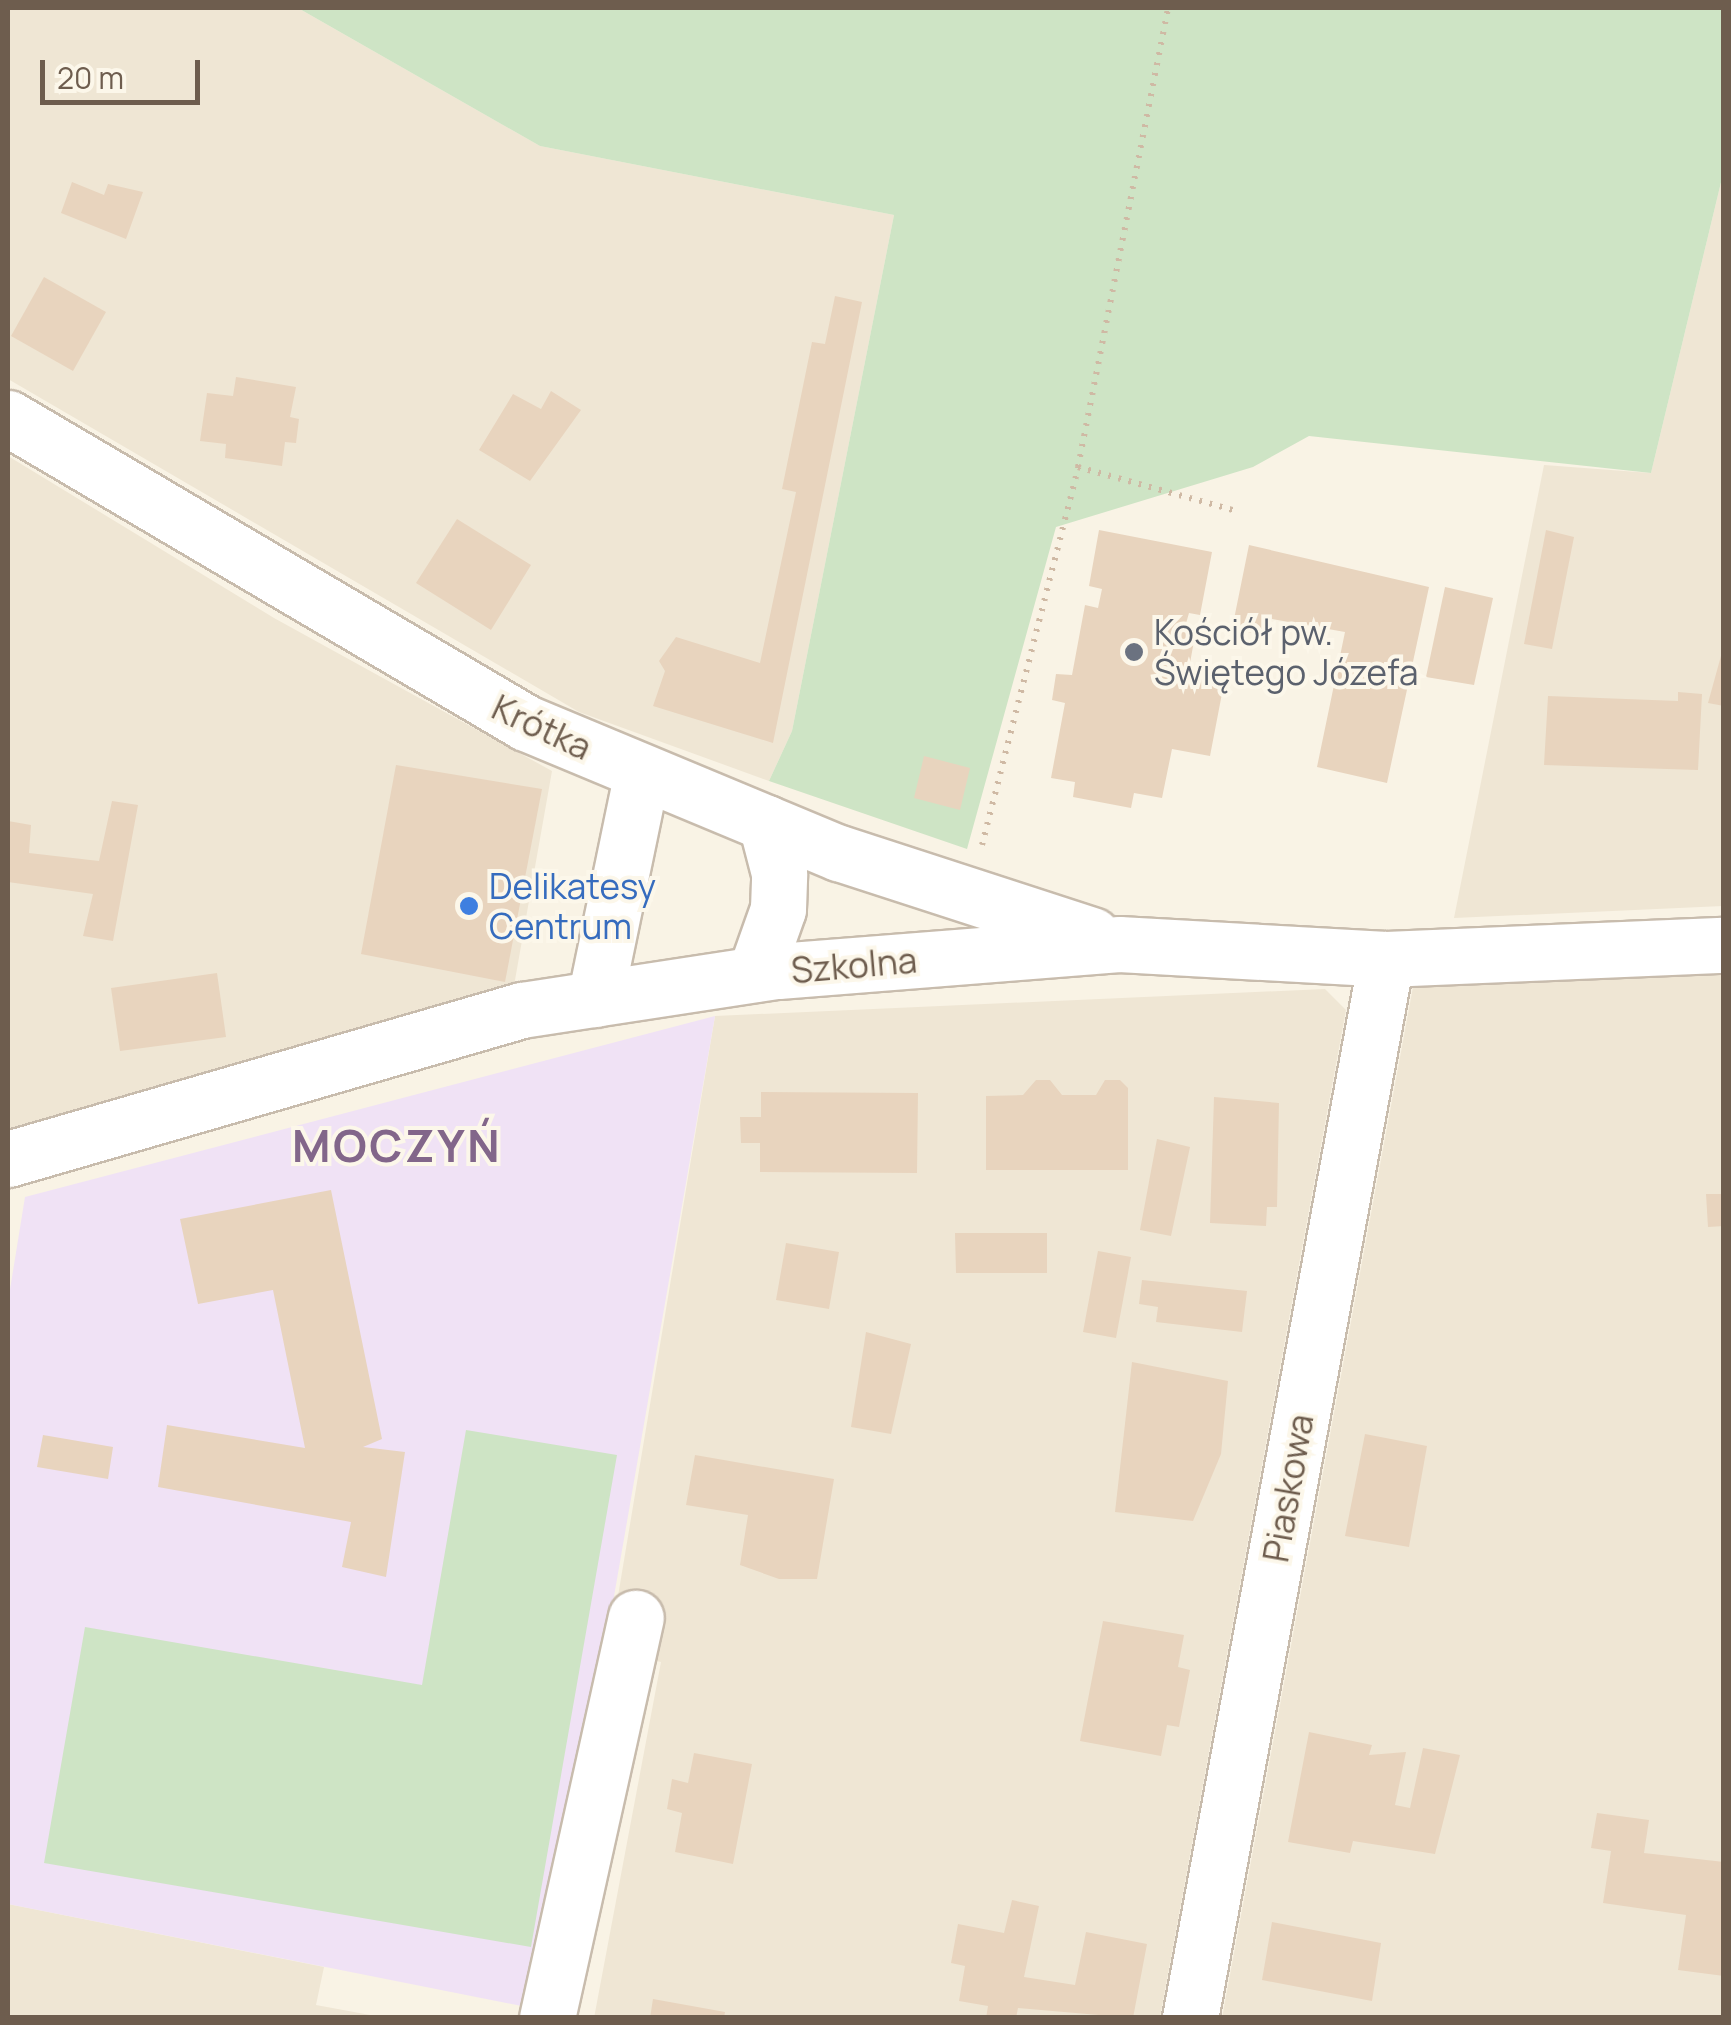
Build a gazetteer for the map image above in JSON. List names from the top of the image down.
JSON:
{
  "streets": {
    "street": ["Krótka", "Szkolna", "Piaskowa"]
  },
  "crossings": [
    ["Krótka", "Szkolna"],
    ["Szkolna", "Piaskowa"]
  ],
  "districts": ["MOCZYŃ"],
  "places": ["Kościół pw. Świętego Józefa", "Delikatesy Centrum"],
  "scale_bar": "20 m"
}
